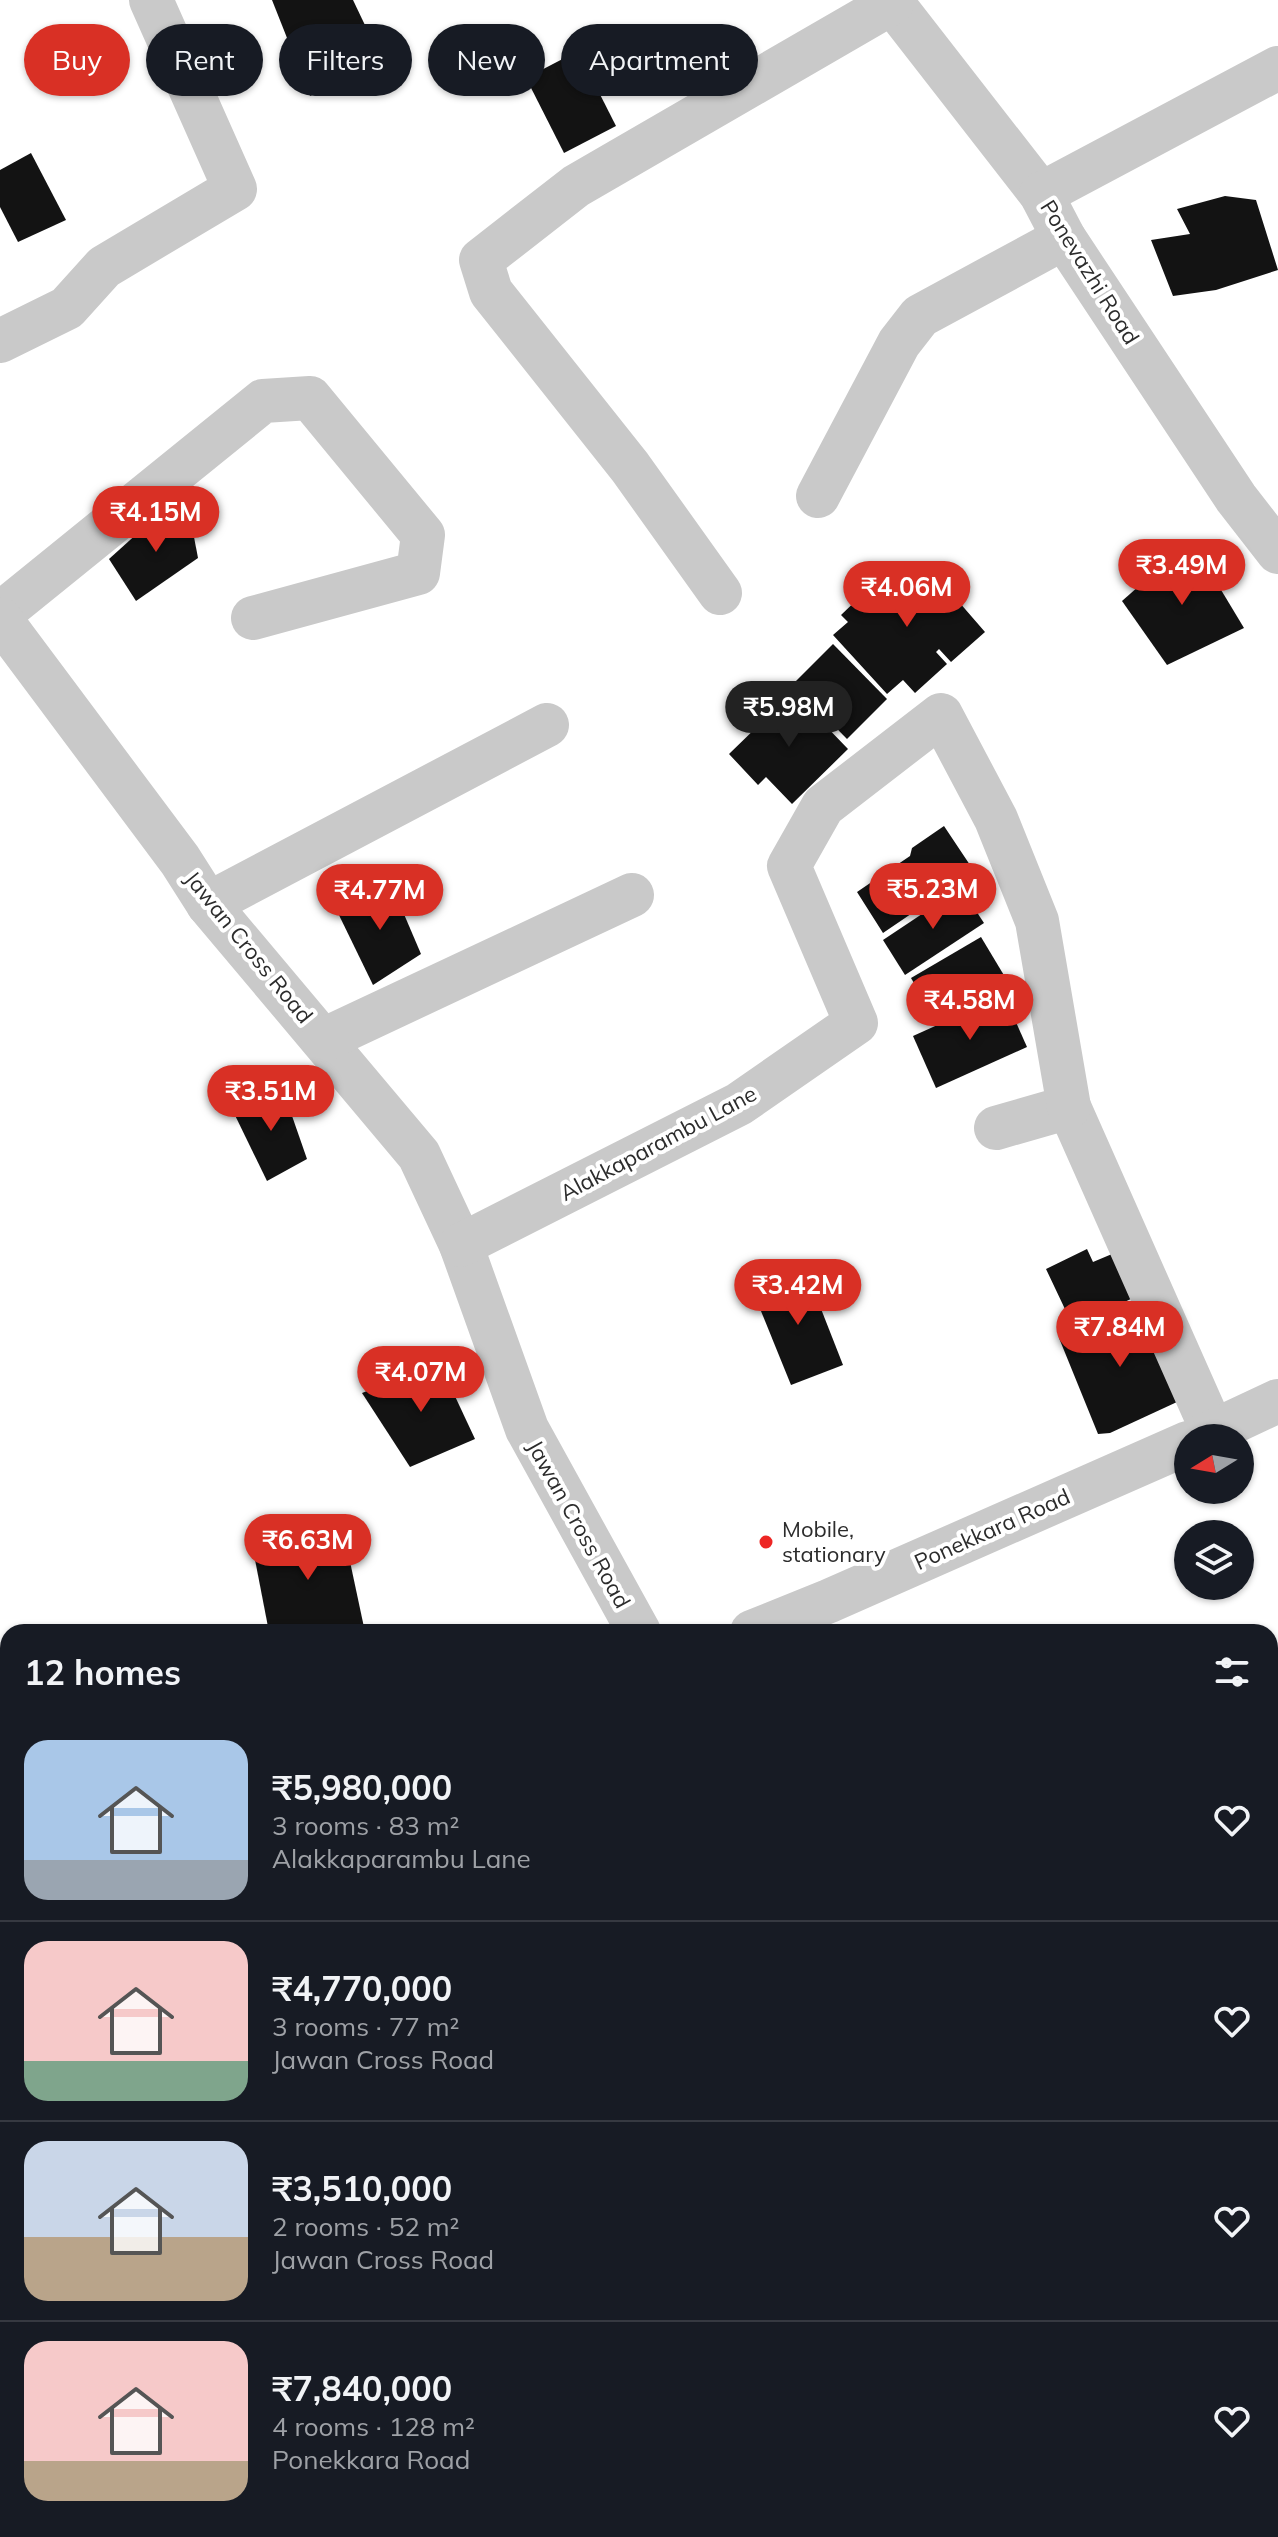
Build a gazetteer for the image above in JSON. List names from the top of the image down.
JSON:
{
  "streets": {
    "street": [
      "Ponevazhi Road",
      "Jawan Cross Road",
      "Alakkaparambu Lane",
      "Ponekkara Road"
    ]
  },
  "crossings": [
    ["Jawan Cross Road", "Alakkaparambu Lane"]
  ],
  "places": ["Mobile, stationary"],
  "north": "left",
  "page": {
    "chip": [
      "Buy",
      "Rent",
      "Filters",
      "New",
      "Apartment"
    ],
    "price": [
      "₹4.15M",
      "₹3.49M",
      "₹4.06M",
      "₹5.98M",
      "₹5.23M",
      "₹4.77M",
      "₹4.58M",
      "₹3.51M",
      "₹3.42M",
      "₹7.84M",
      "₹4.07M",
      "₹6.63M"
    ],
    "heading": "12 homes",
    "list": [
      {
        "name": "₹5,980,000",
        "note": "3 rooms · 83 m² · Alakkaparambu Lane"
      },
      {
        "name": "₹4,770,000",
        "note": "3 rooms · 77 m² · Jawan Cross Road"
      },
      {
        "name": "₹3,510,000",
        "note": "2 rooms · 52 m² · Jawan Cross Road"
      },
      {
        "name": "₹7,840,000",
        "note": "4 rooms · 128 m² · Ponekkara Road"
      }
    ]
  }
}
